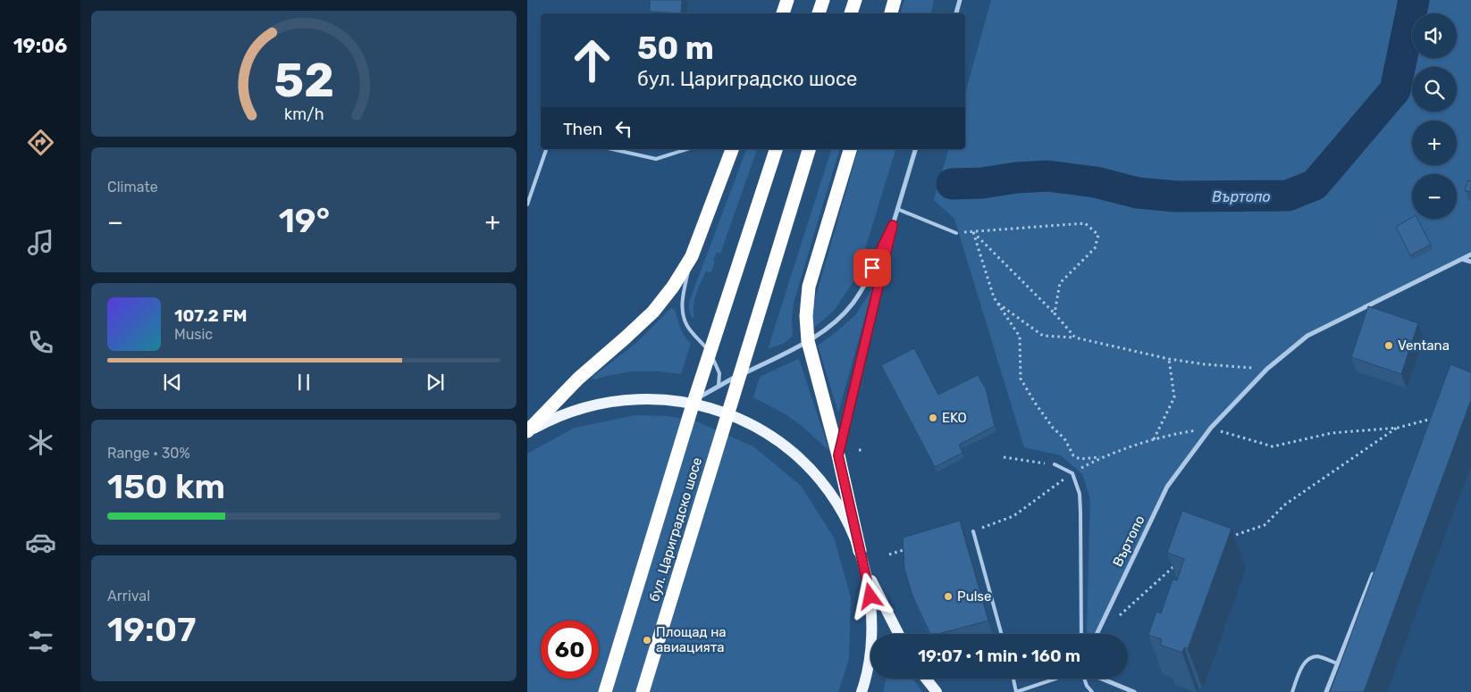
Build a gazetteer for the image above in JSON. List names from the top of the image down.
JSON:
{
  "streets": {
    "highway": ["бул. Цариградско шосе"],
    "street": ["Въртопо"]
  },
  "water": ["Въртопо"],
  "places": [
    "Ventana",
    "EKO",
    "Pulse",
    "Площад на авиацията"
  ],
  "page": {
    "tabs": "19:06",
    "map_buttons": ["+", "−"],
    "turn": ["50 m", "бул. Цариградско шосе"],
    "then": "Then",
    "tile": [
      "Climate",
      ["Range · 30%", "150 km"],
      ["Arrival", "19:07"]
    ],
    "heat": ["−", "19°", "+"],
    "song": ["107.2 FM", "Music"],
    "limit": "60",
    "trip": "19:07 · 1 min · 160 m",
    "gauge": ["52", "km/h"]
  }
}
